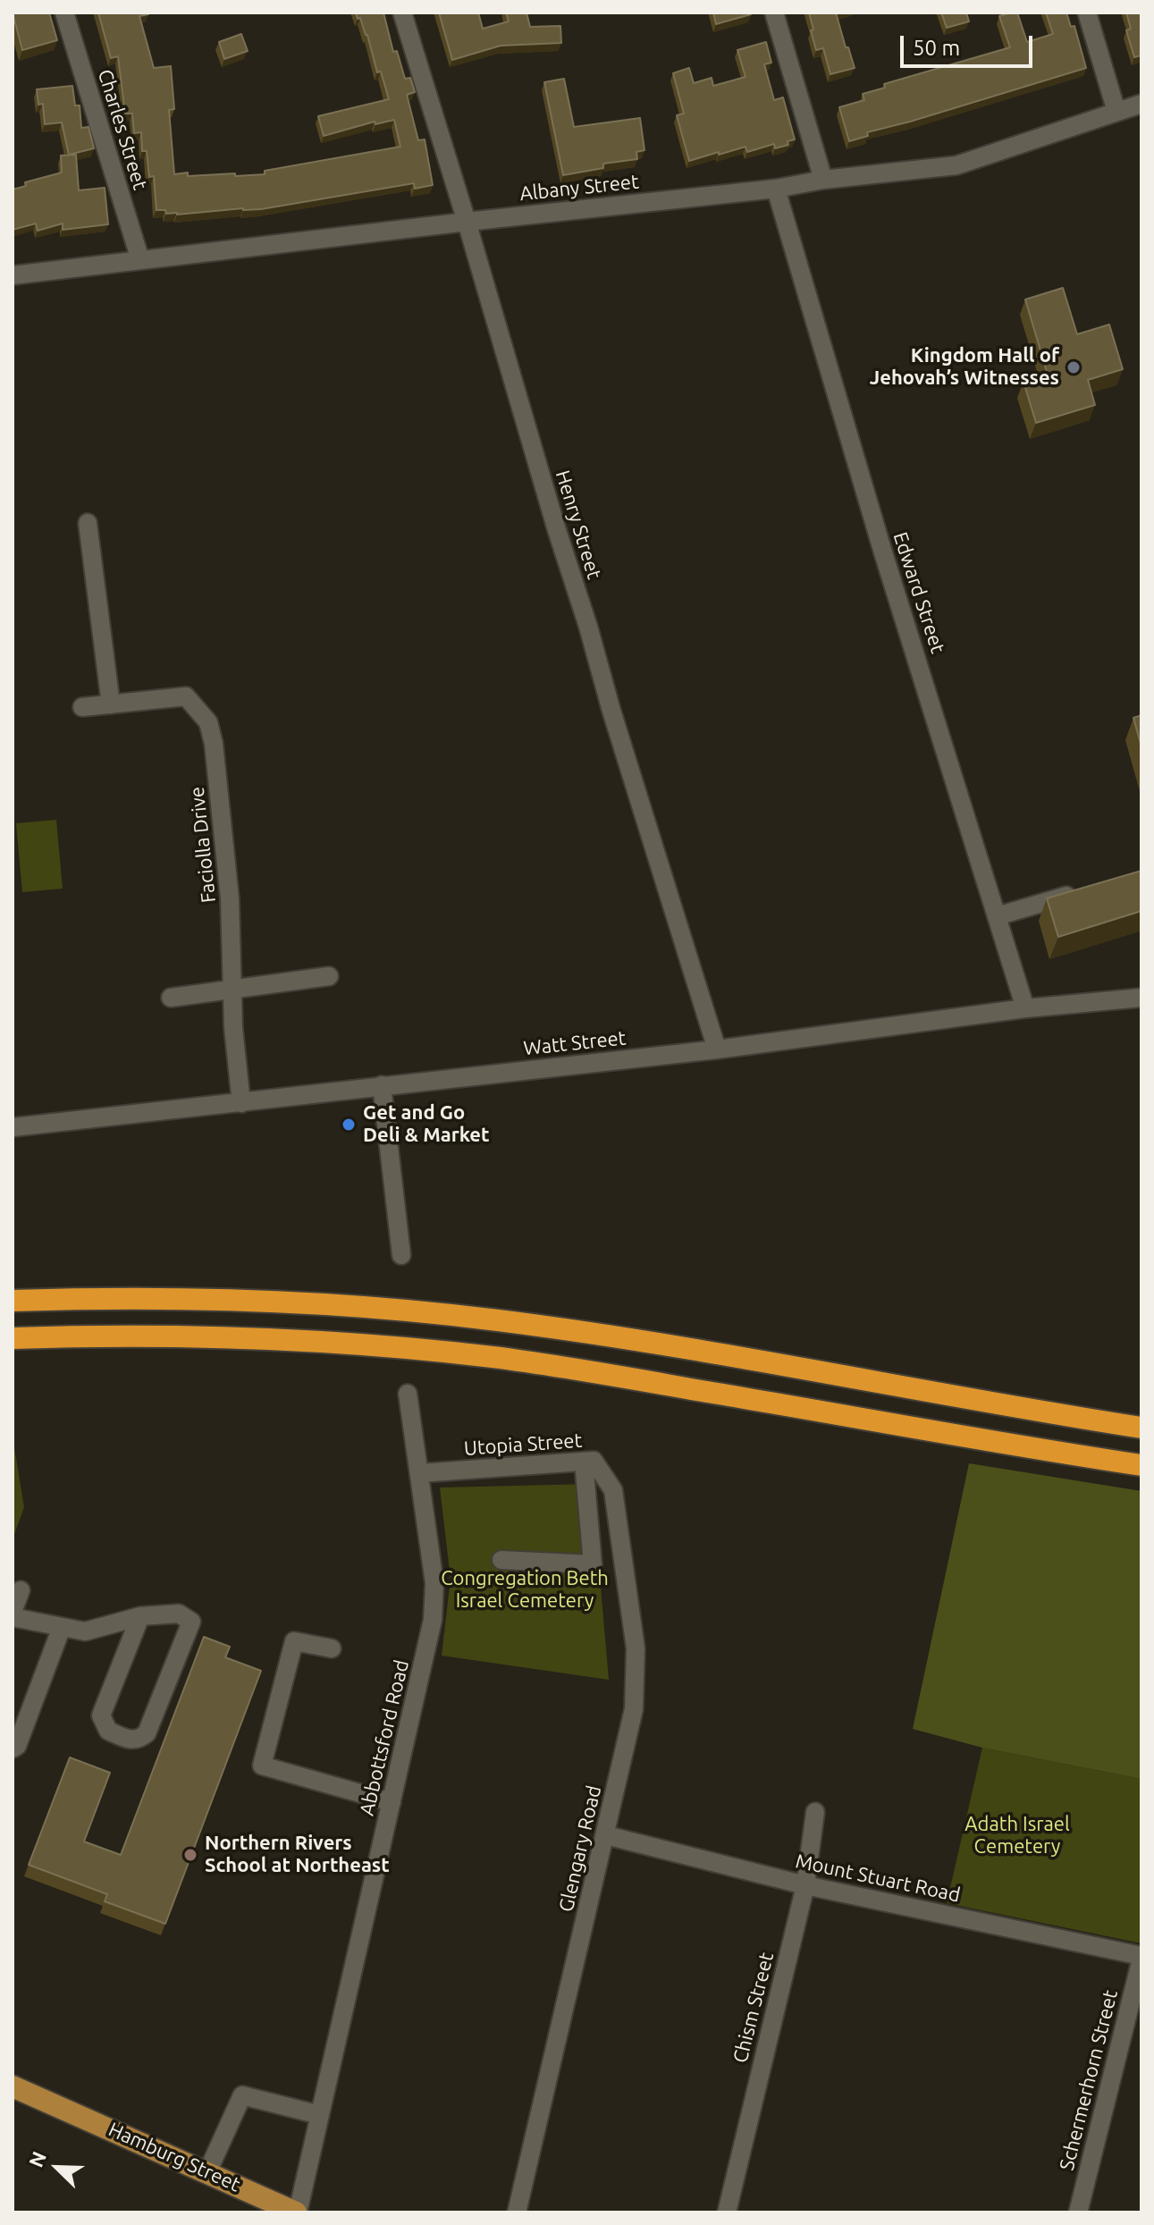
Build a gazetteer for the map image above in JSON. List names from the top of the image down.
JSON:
{
  "streets": {
    "main road": ["Hamburg Street"],
    "street": [
      "Charles Street",
      "Albany Street",
      "Henry Street",
      "Edward Street",
      "Faciolla Drive",
      "Watt Street",
      "Utopia Street",
      "Abbottsford Road",
      "Glengary Road",
      "Mount Stuart Road",
      "Chism Street",
      "Schermerhorn Street"
    ]
  },
  "crossings": [
    ["Charles Street", "Albany Street"],
    ["Albany Street", "Henry Street"],
    ["Albany Street", "Edward Street"],
    ["Henry Street", "Watt Street"],
    ["Edward Street", "Watt Street"],
    ["Faciolla Drive", "Watt Street"],
    ["Utopia Street", "Abbottsford Road"],
    ["Utopia Street", "Glengary Road"],
    ["Abbottsford Road", "Hamburg Street"],
    ["Glengary Road", "Mount Stuart Road"],
    ["Mount Stuart Road", "Chism Street"],
    ["Mount Stuart Road", "Schermerhorn Street"]
  ],
  "parks": ["Congregation Beth Israel Cemetery", "Adath Israel Cemetery"],
  "places": ["Kingdom Hall of Jehovah’s Witnesses", "Get and Go Deli & Market", "Northern Rivers School at Northeast"],
  "scale_bar": "50 m",
  "north": "top left"
}
